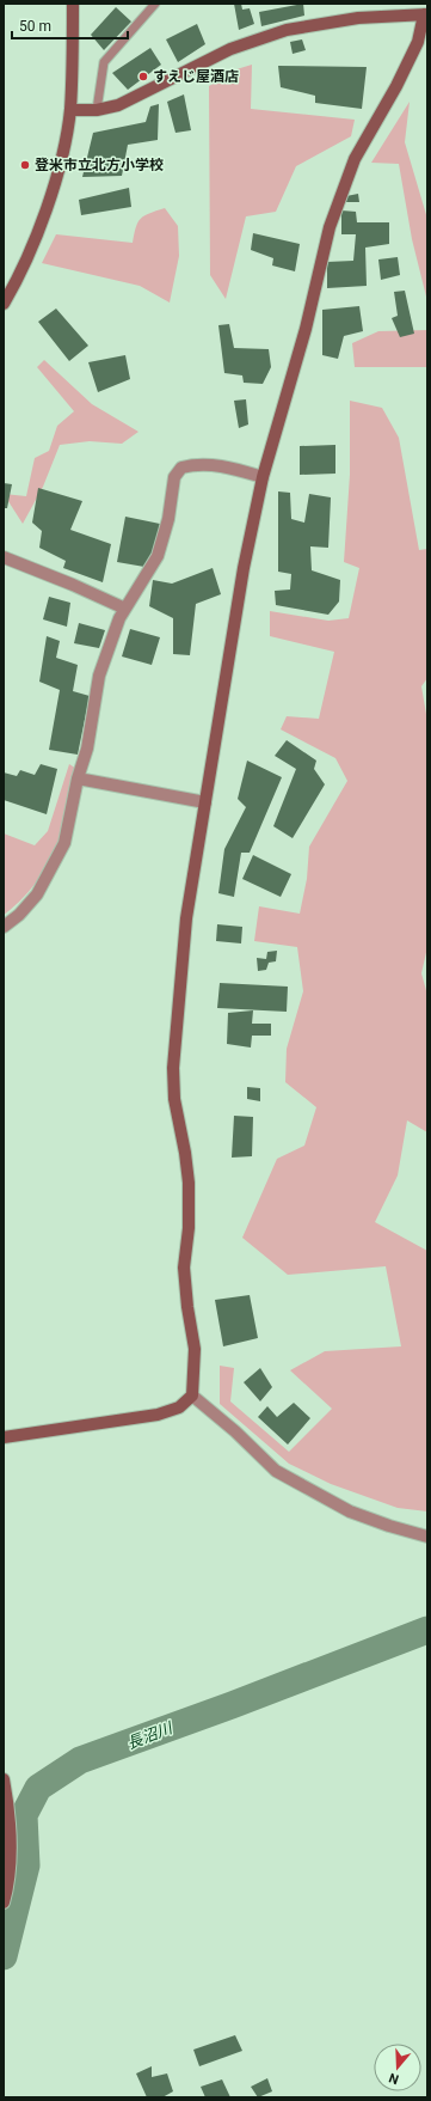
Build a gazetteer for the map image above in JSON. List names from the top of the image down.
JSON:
{
  "water": ["長沼川"],
  "places": ["すえじ屋酒店", "登米市立北方小学校"],
  "scale_bar": "50 m",
  "north": "bottom"
}
